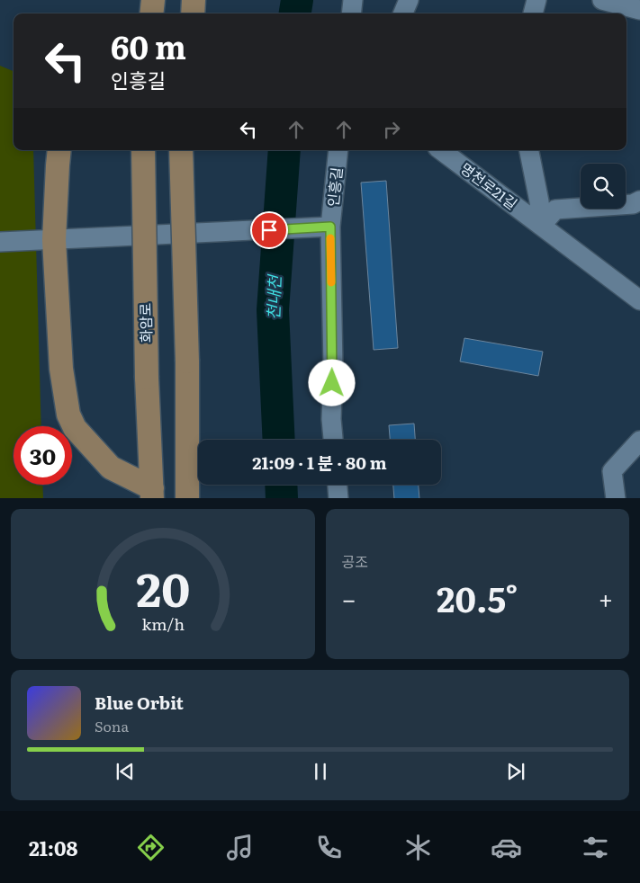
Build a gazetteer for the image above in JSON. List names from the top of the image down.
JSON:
{
  "streets": {
    "main road": ["화암로"],
    "street": ["명천로21길", "인흥길"]
  },
  "water": ["천내천"],
  "page": {
    "turn": ["60 m", "인흥길"],
    "limit": "30",
    "trip": "21:09 · 1 분 · 80 m",
    "tile": "공조",
    "heat": ["−", "20.5°", "+"],
    "song": ["Blue Orbit", "Sona"],
    "tabs": "21:08",
    "gauge": ["20", "km/h"]
  }
}
